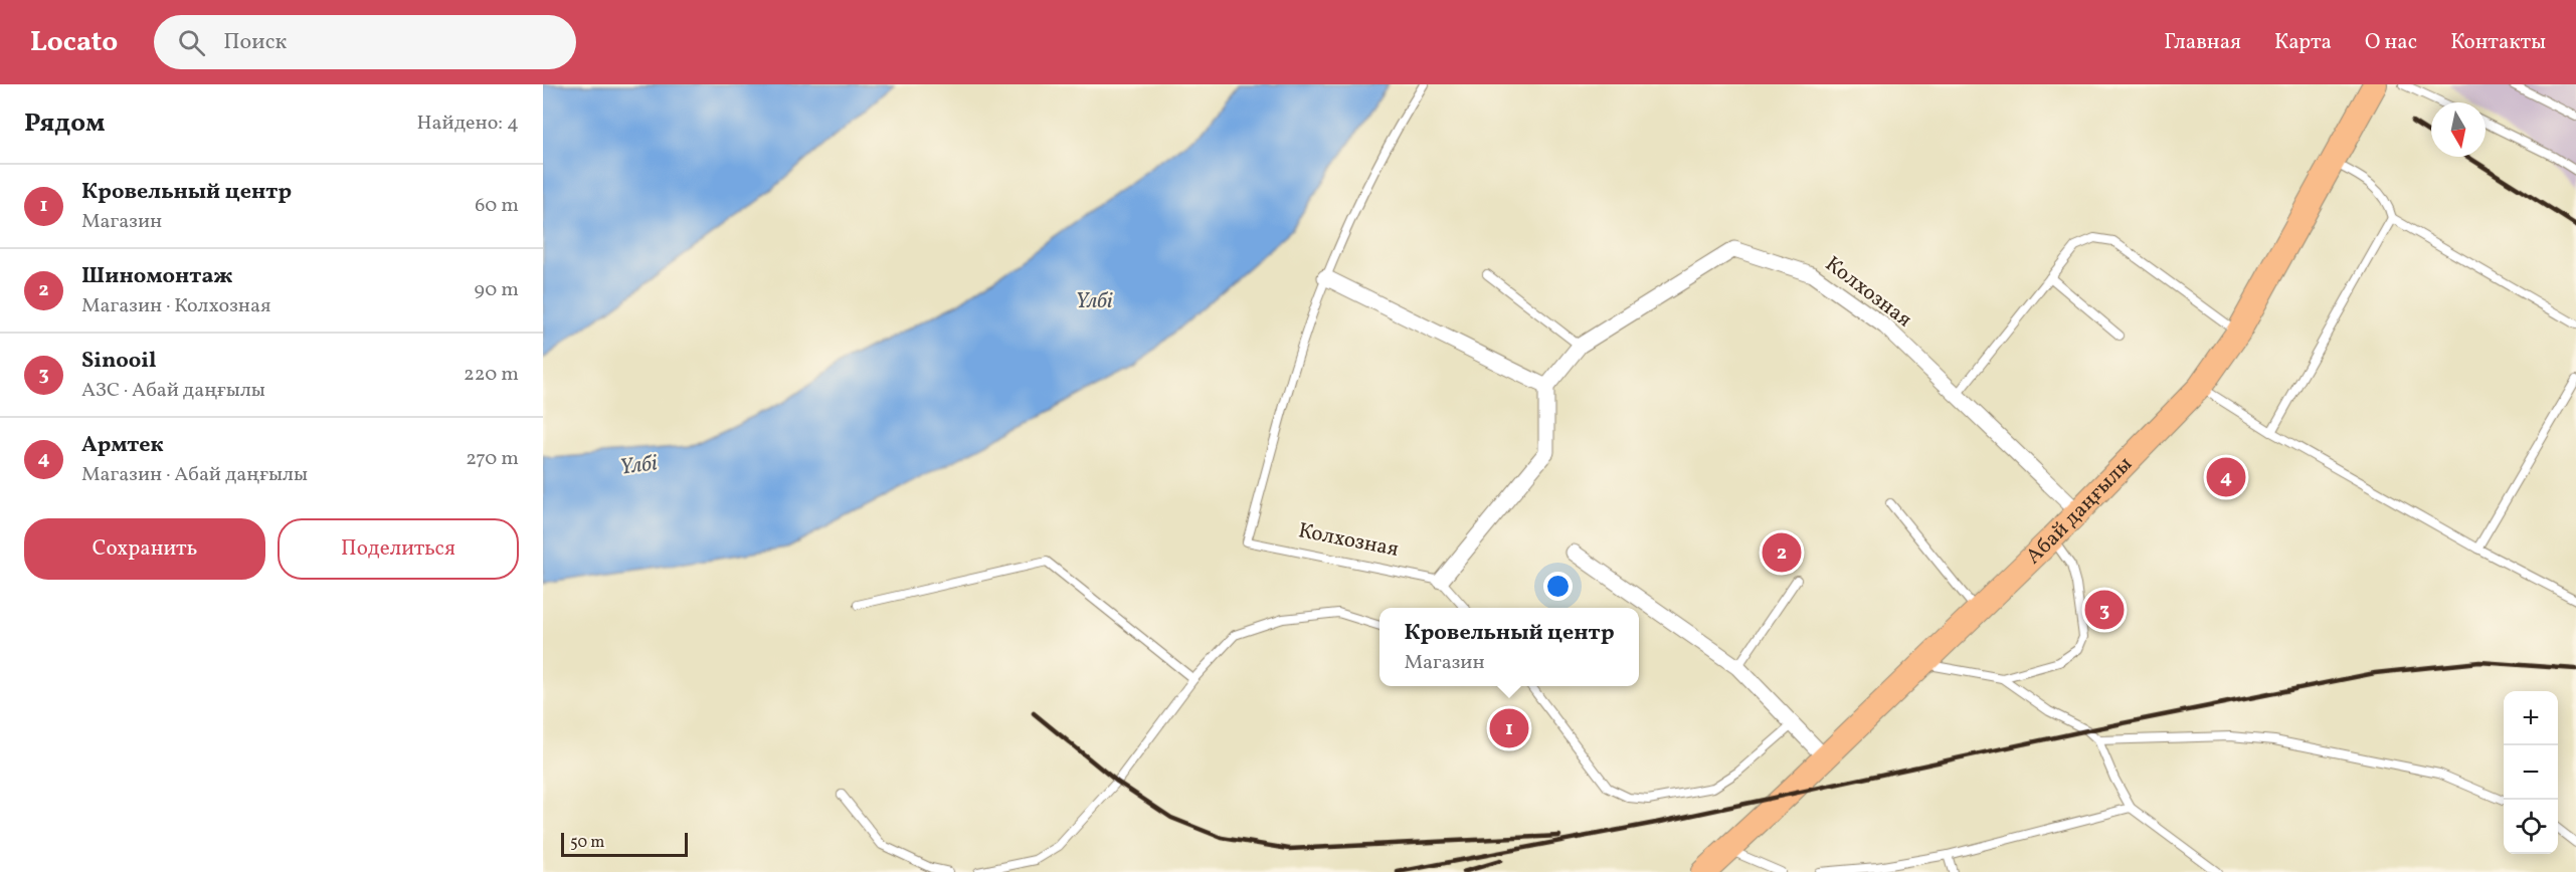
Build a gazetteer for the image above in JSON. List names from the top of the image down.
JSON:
{
  "streets": {
    "main road": ["Абай даңғылы"],
    "street": ["Колхозная"]
  },
  "crossings": [
    ["Колхозная", "Абай даңғылы"]
  ],
  "water": ["Үлбі"],
  "scale_bar": "50 m",
  "north": "bottom",
  "page": {
    "header": "Locato",
    "search": "Поиск",
    "nav": [
      "Главная",
      "Карта",
      "О нас",
      "Контакты"
    ],
    "heading": ["Рядом", "Найдено: 4"],
    "list": [
      {
        "mark": "1",
        "name": "Кровельный центр",
        "note": "Магазин",
        "value": "60 m"
      },
      {
        "mark": "2",
        "name": "Шиномонтаж",
        "note": "Магазин · Колхозная",
        "value": "90 m"
      },
      {
        "mark": "3",
        "name": "Sinooil",
        "note": "АЗС · Абай даңғылы",
        "value": "220 m"
      },
      {
        "mark": "4",
        "name": "Армтек",
        "note": "Магазин · Абай даңғылы",
        "value": "270 m"
      }
    ],
    "pins": [
      "4",
      "2",
      "3",
      "1"
    ],
    "buttons": ["Сохранить", "Поделиться"],
    "popup": ["Кровельный центр", "Магазин"],
    "map_buttons": ["+", "−"],
    "scale": "50 m"
  }
}
